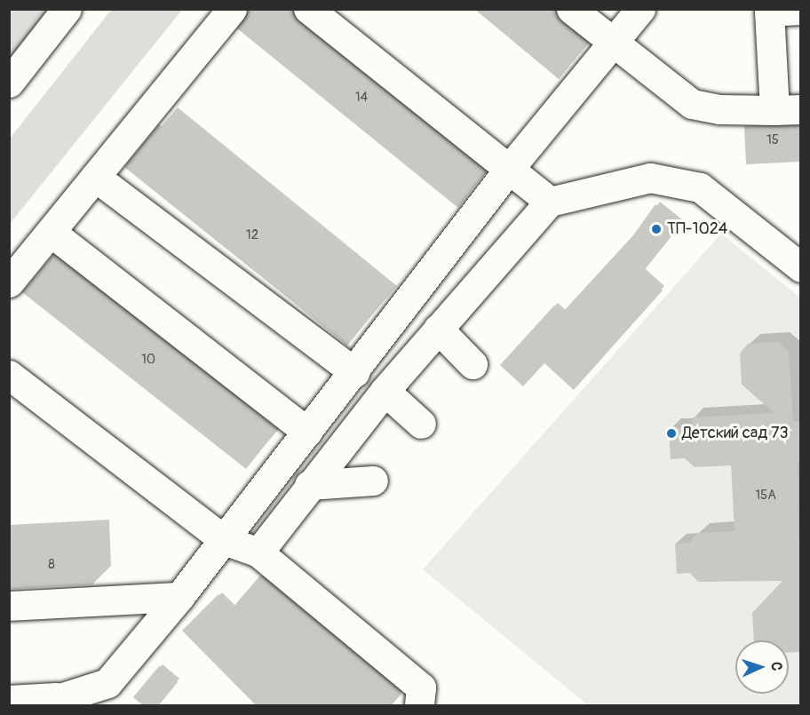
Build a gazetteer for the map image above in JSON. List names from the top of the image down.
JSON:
{
  "places": ["ТП-1024", "Детский сад 73"],
  "house_numbers": [
    "14",
    "15",
    "12",
    "10",
    "15А",
    "8"
  ],
  "north": "right"
}
